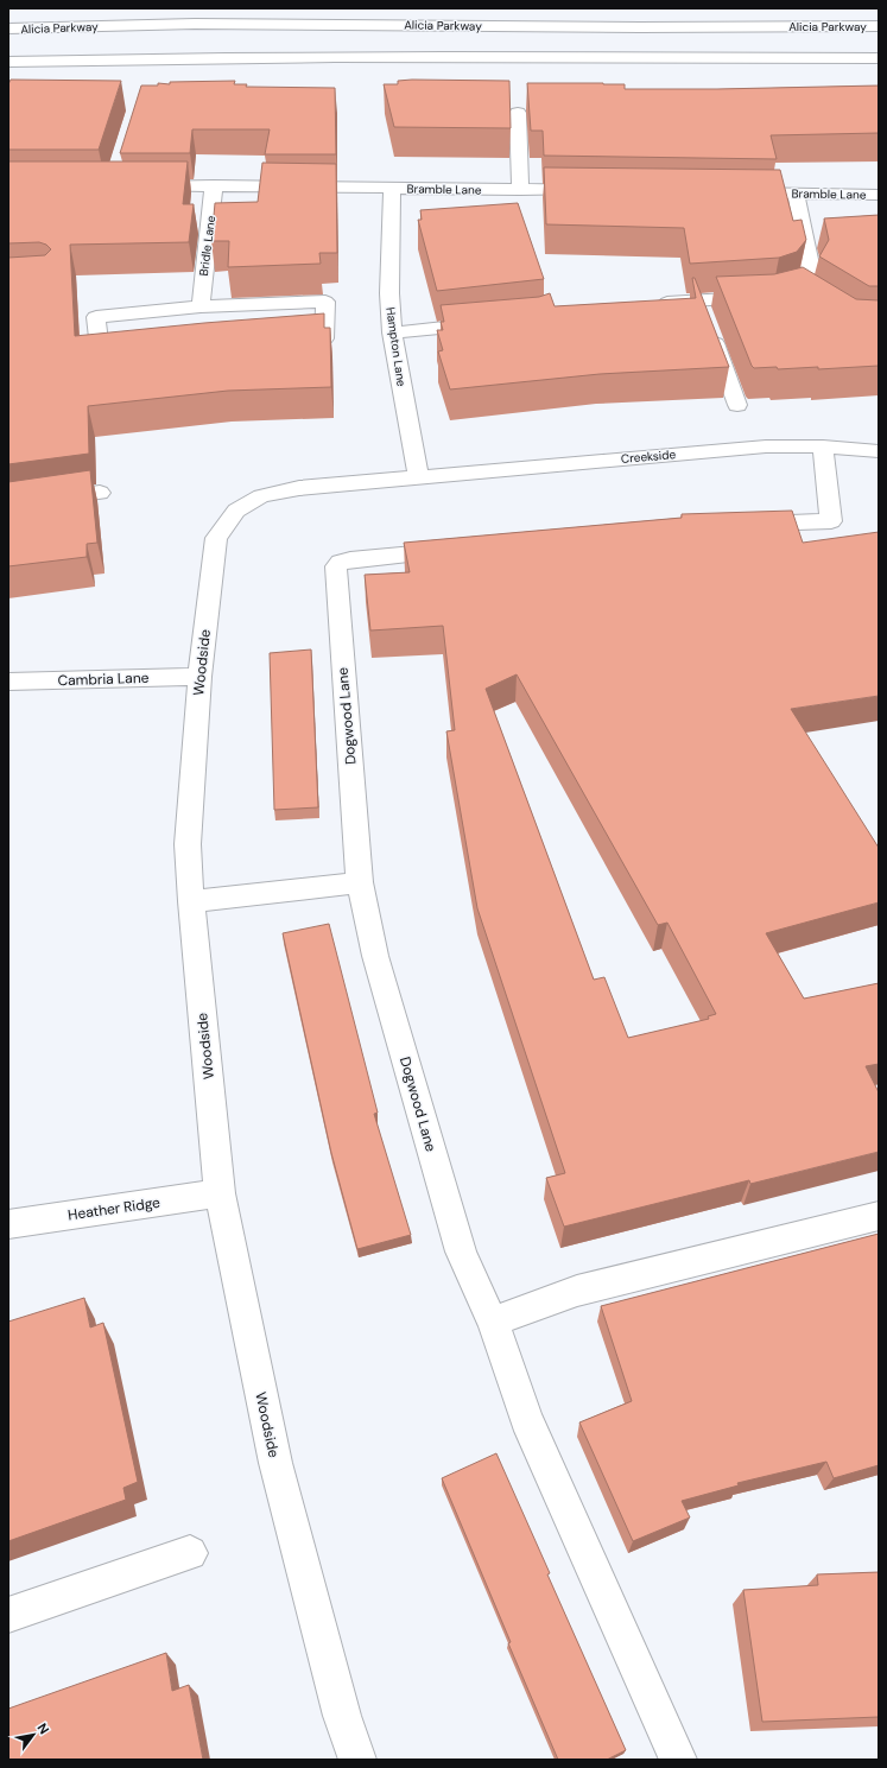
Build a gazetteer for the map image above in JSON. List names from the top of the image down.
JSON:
{
  "streets": {
    "street": [
      "Alicia Parkway",
      "Bramble Lane",
      "Bridle Lane",
      "Hampton Lane",
      "Creekside",
      "Woodside",
      "Cambria Lane",
      "Dogwood Lane",
      "Heather Ridge"
    ]
  },
  "crossings": [
    ["Bramble Lane", "Bridle Lane"],
    ["Bramble Lane", "Hampton Lane"],
    ["Hampton Lane", "Creekside"],
    ["Hampton Lane", "Woodside"],
    ["Creekside", "Woodside"],
    ["Woodside", "Cambria Lane"],
    ["Woodside", "Heather Ridge"]
  ],
  "north": "top right"
}
